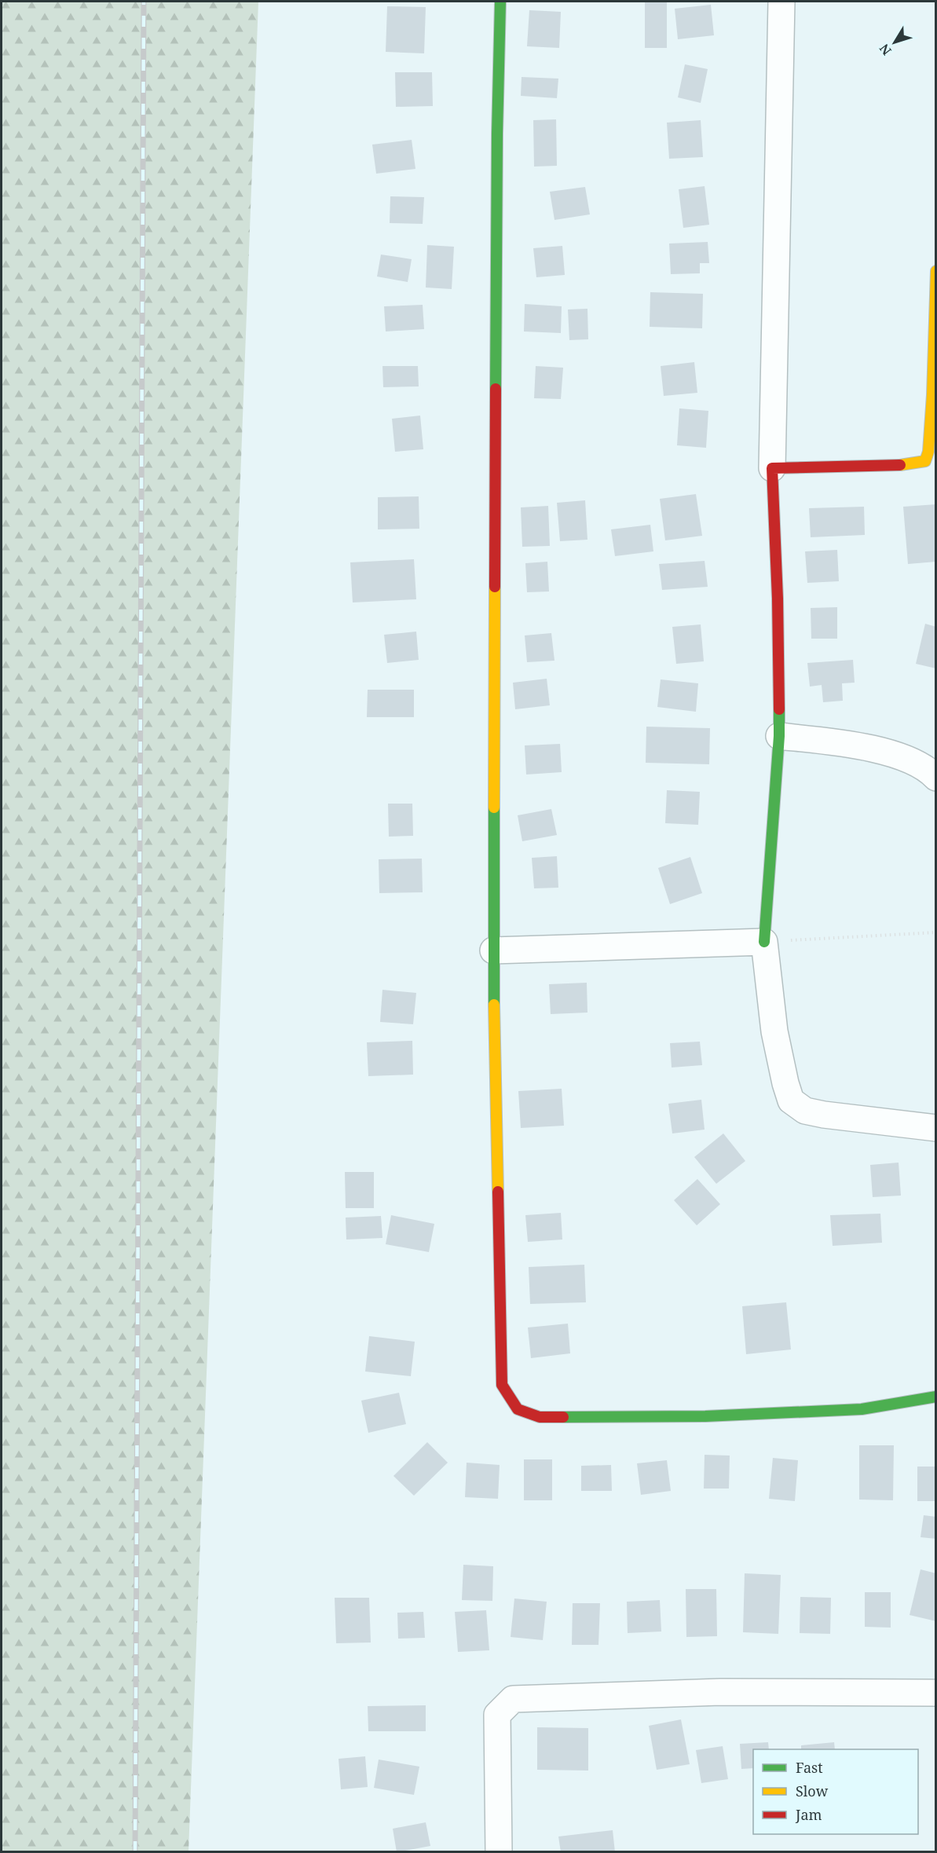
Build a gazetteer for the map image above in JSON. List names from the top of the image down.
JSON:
{
  "legend": ["Fast", "Slow", "Jam"],
  "north": "bottom left"
}
